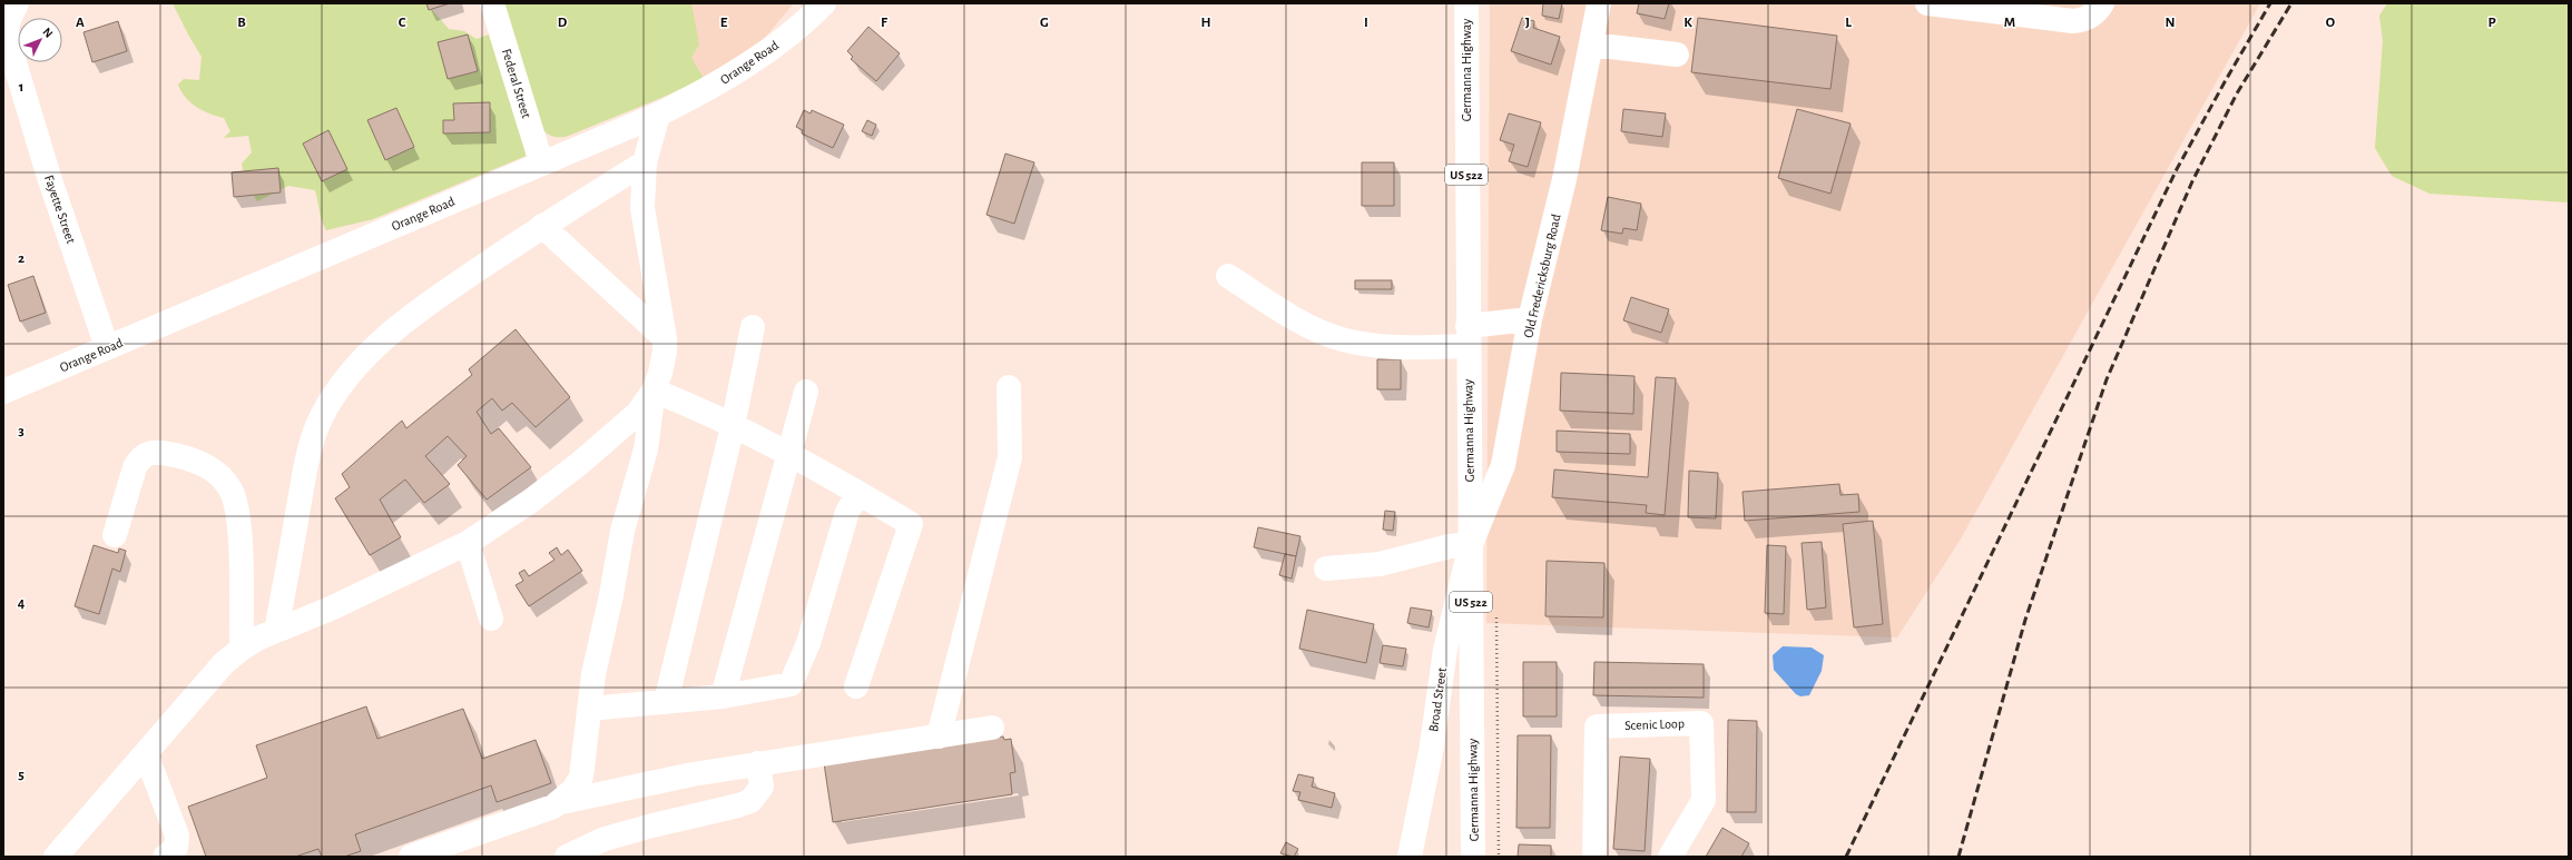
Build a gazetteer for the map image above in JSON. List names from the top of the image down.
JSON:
{
  "streets": {
    "street": [
      "Orange Road",
      "Germanna Highway",
      "Federal Street",
      "US 522",
      "Fayette Street",
      "Old Fredericksburg Road",
      "Broad Street",
      "Scenic Loop"
    ]
  },
  "crossings": [
    ["Orange Road", "Federal Street"],
    ["Orange Road", "Fayette Street"],
    ["Germanna Highway", "Old Fredericksburg Road"],
    ["Germanna Highway", "Broad Street"],
    ["Old Fredericksburg Road", "Broad Street"]
  ],
  "north": "top right",
  "grid": {
    "columns": [
      "A",
      "B",
      "C",
      "D",
      "E",
      "F",
      "G",
      "H",
      "I",
      "J",
      "K",
      "L",
      "M",
      "N",
      "O",
      "P"
    ],
    "rows": [
      "1",
      "2",
      "3",
      "4",
      "5"
    ]
  }
}
